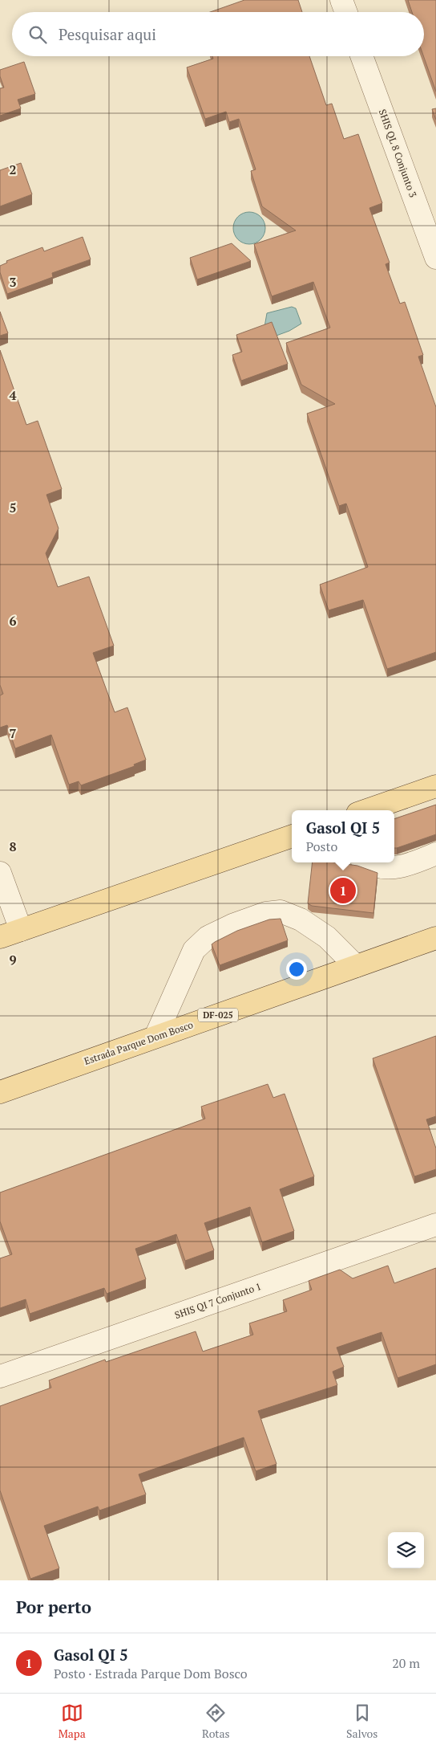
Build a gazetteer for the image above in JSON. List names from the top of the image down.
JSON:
{
  "streets": {
    "main road": ["DF-025", "Estrada Parque Dom Bosco"],
    "street": ["SHIS QL 8 Conjunto 3", "SHIS QI 7 Conjunto 1"]
  },
  "page": {
    "search": "Pesquisar aqui",
    "popup": ["Gasol QI 5", "Posto"],
    "pins": "1",
    "heading": "Por perto",
    "list": [
      {
        "mark": "1",
        "name": "Gasol QI 5",
        "note": "Posto · Estrada Parque Dom Bosco",
        "value": "20 m"
      }
    ],
    "nav": ["Mapa", "Rotas", "Salvos"]
  },
  "grid": {
    "rows": [
      "2",
      "3",
      "4",
      "5",
      "6",
      "7",
      "8",
      "9"
    ]
  }
}
